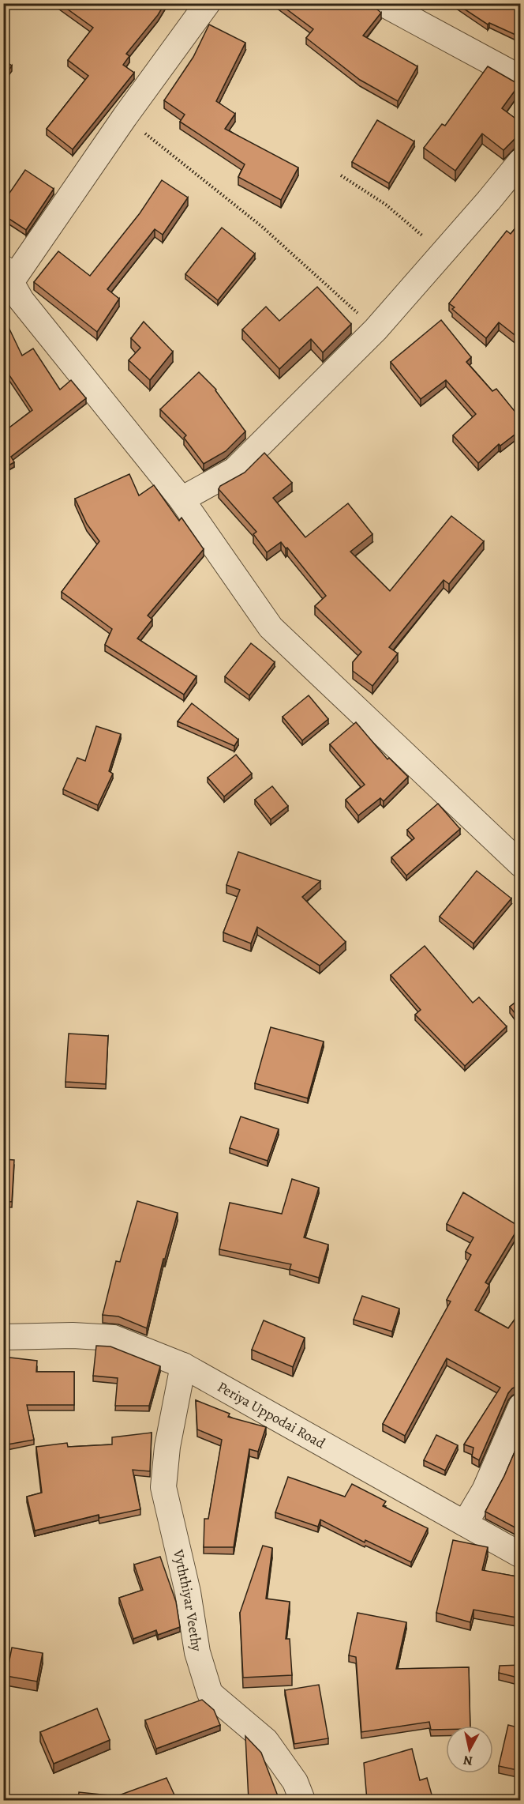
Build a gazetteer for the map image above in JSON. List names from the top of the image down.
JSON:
{
  "streets": {
    "street": ["Periya Uppodai Road", "Vyththiyar Veethy"]
  },
  "crossings": [
    ["Periya Uppodai Road", "Vyththiyar Veethy"]
  ],
  "north": "bottom"
}
